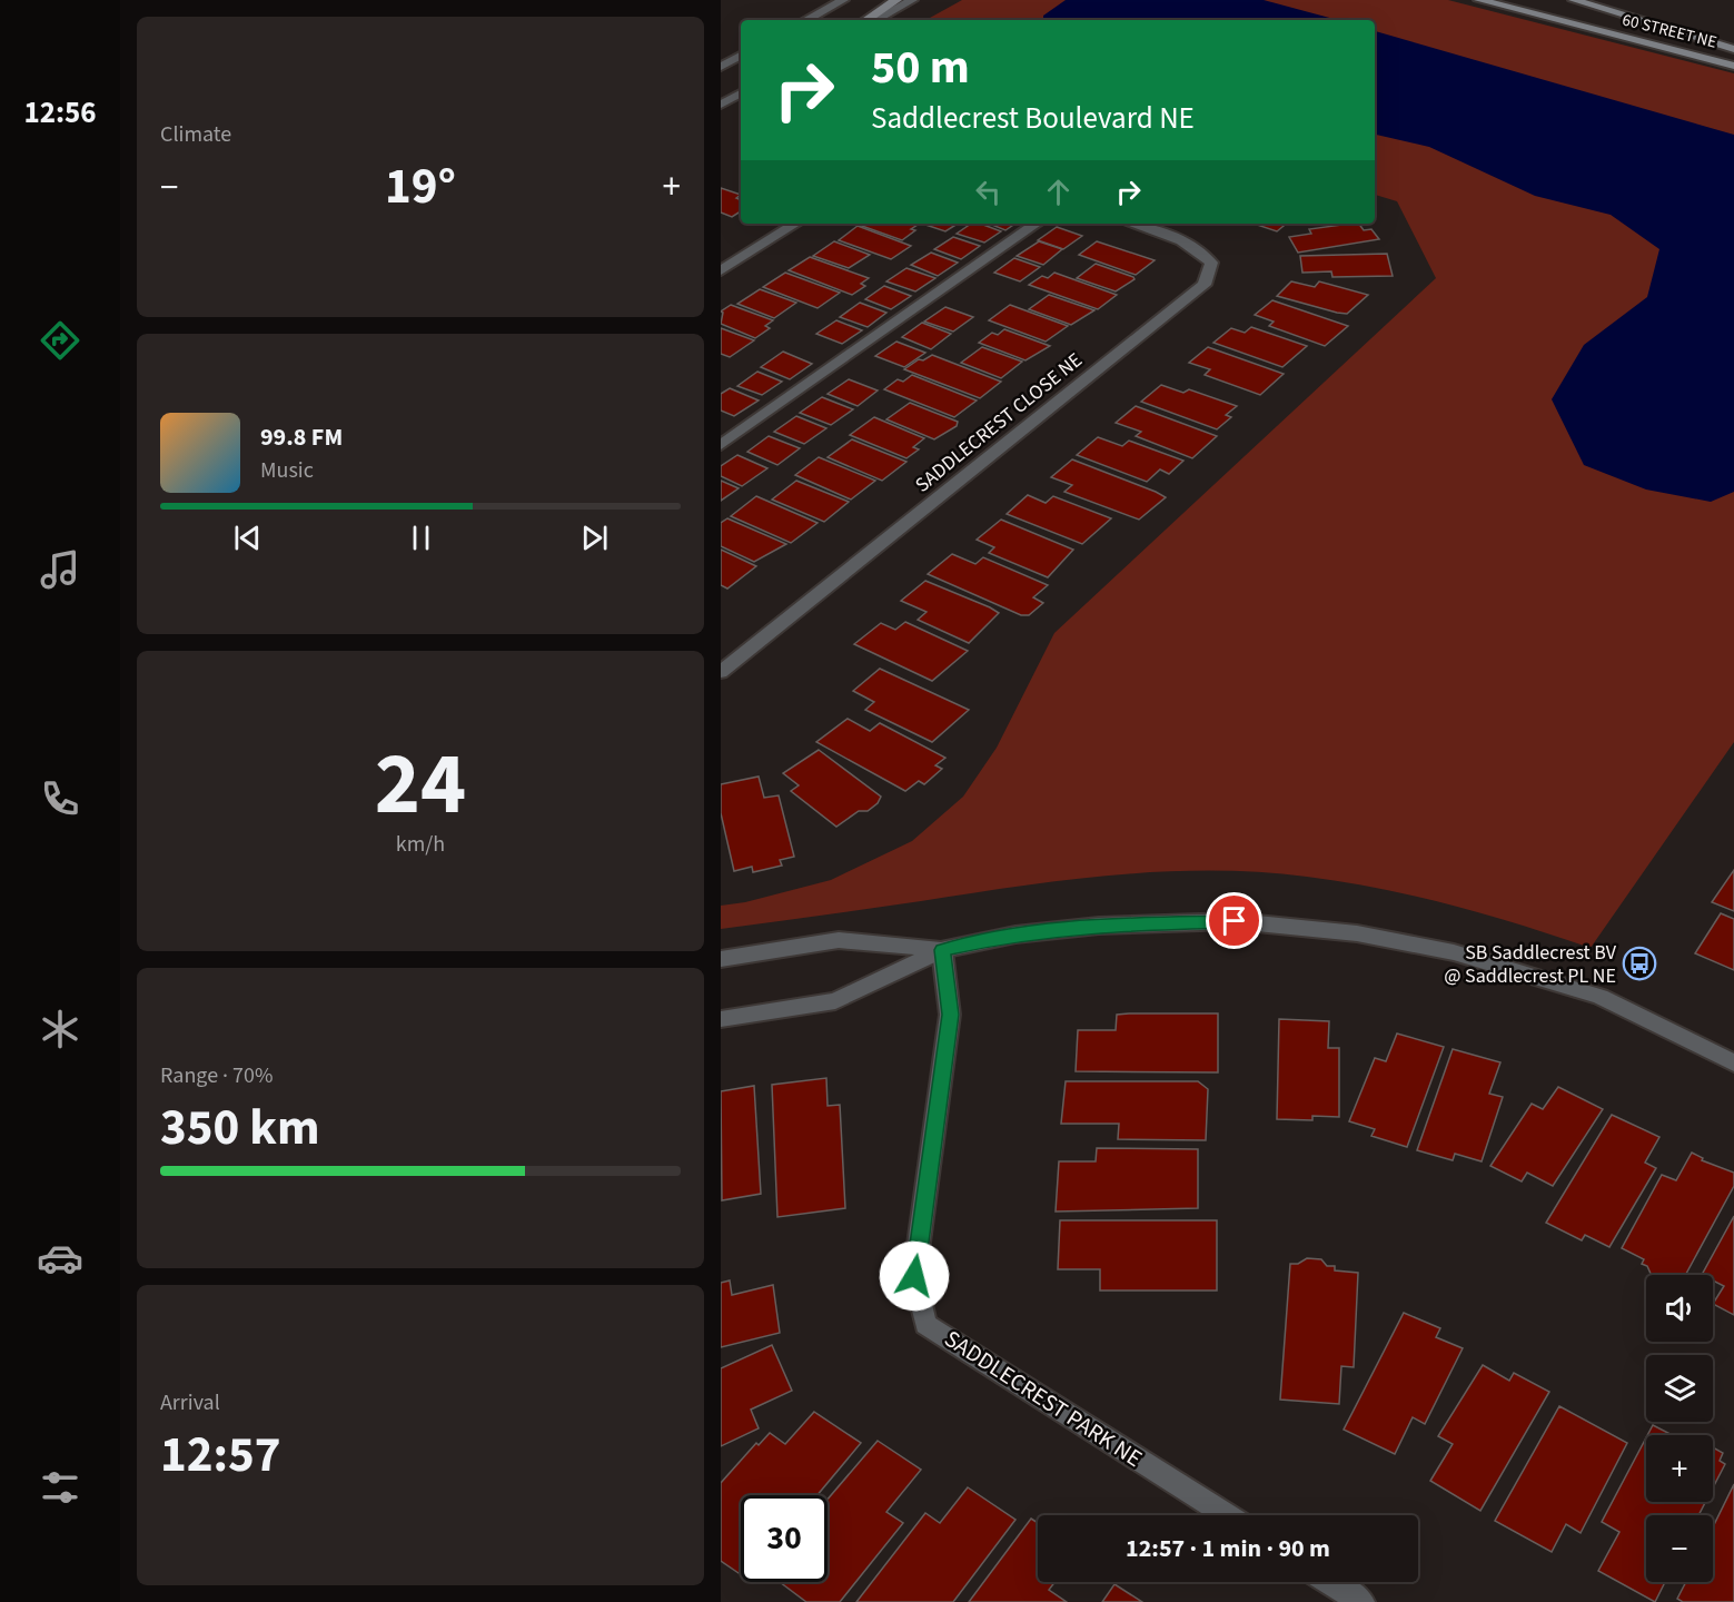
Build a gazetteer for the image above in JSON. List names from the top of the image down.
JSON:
{
  "streets": {
    "main road": ["60 STREET NE"],
    "street": ["SADDLECREST CLOSE NE", "SADDLECREST PARK NE"]
  },
  "places": {
    "bus stop": ["SB Saddlecrest BV @ Saddlecrest PL NE"]
  },
  "page": {
    "tabs": "12:56",
    "tile": [
      "Climate",
      ["24", "km/h"],
      ["Range · 70%", "350 km"],
      ["Arrival", "12:57"]
    ],
    "turn": ["50 m", "Saddlecrest Boulevard NE"],
    "heat": ["−", "19°", "+"],
    "song": ["99.8 FM", "Music"],
    "map_buttons": ["+", "−"],
    "limit": "30",
    "trip": "12:57 · 1 min · 90 m"
  }
}
